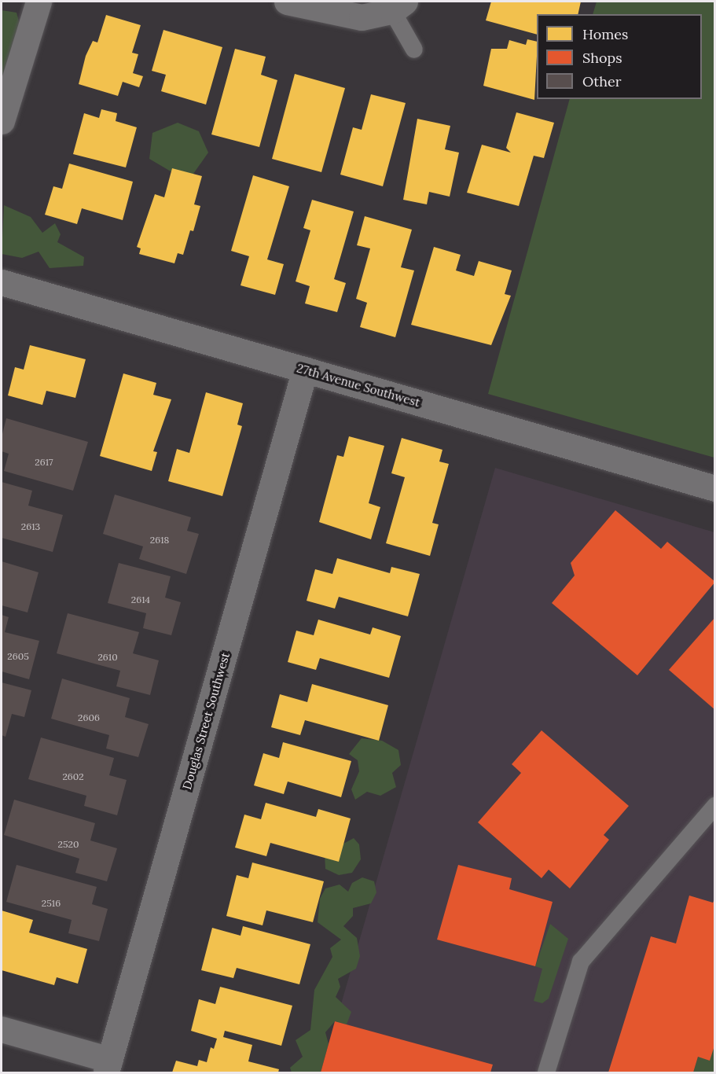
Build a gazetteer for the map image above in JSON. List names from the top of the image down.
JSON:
{
  "streets": {
    "street": ["27th Avenue Southwest", "Douglas Street Southwest"]
  },
  "crossings": [
    ["27th Avenue Southwest", "Douglas Street Southwest"]
  ],
  "house_numbers": [
    "2617",
    "2613",
    "2618",
    "2614",
    "2605",
    "2610",
    "2606",
    "2602",
    "2520",
    "2516"
  ],
  "legend": ["Homes", "Shops", "Other"]
}
